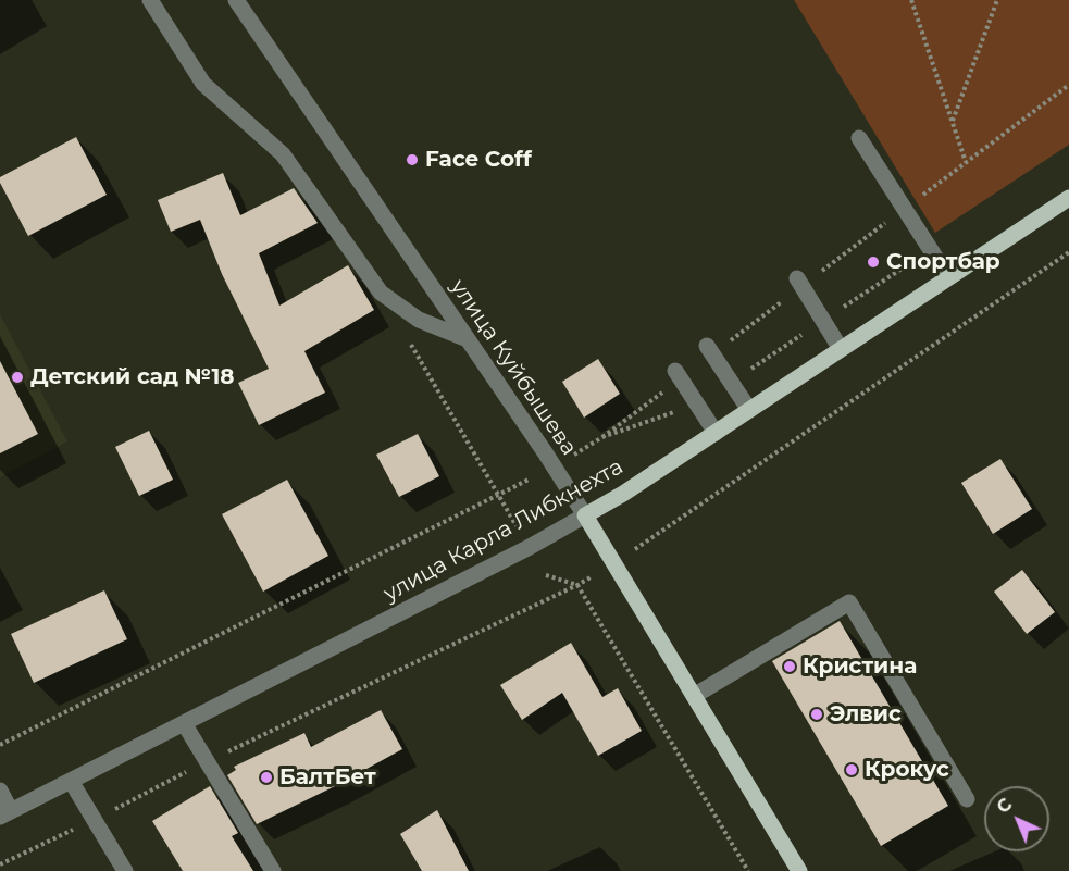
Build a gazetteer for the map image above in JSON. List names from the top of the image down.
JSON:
{
  "streets": {
    "main road": ["улица Куйбышева", "улица Карла Либкнехта"]
  },
  "crossings": [
    ["улица Куйбышева", "улица Карла Либкнехта"]
  ],
  "places": [
    "Face Coff",
    "Спортбар",
    "Детский сад №18",
    "Кристина",
    "Элвис",
    "Крокус",
    "БалтБет"
  ],
  "north": "top left"
}
